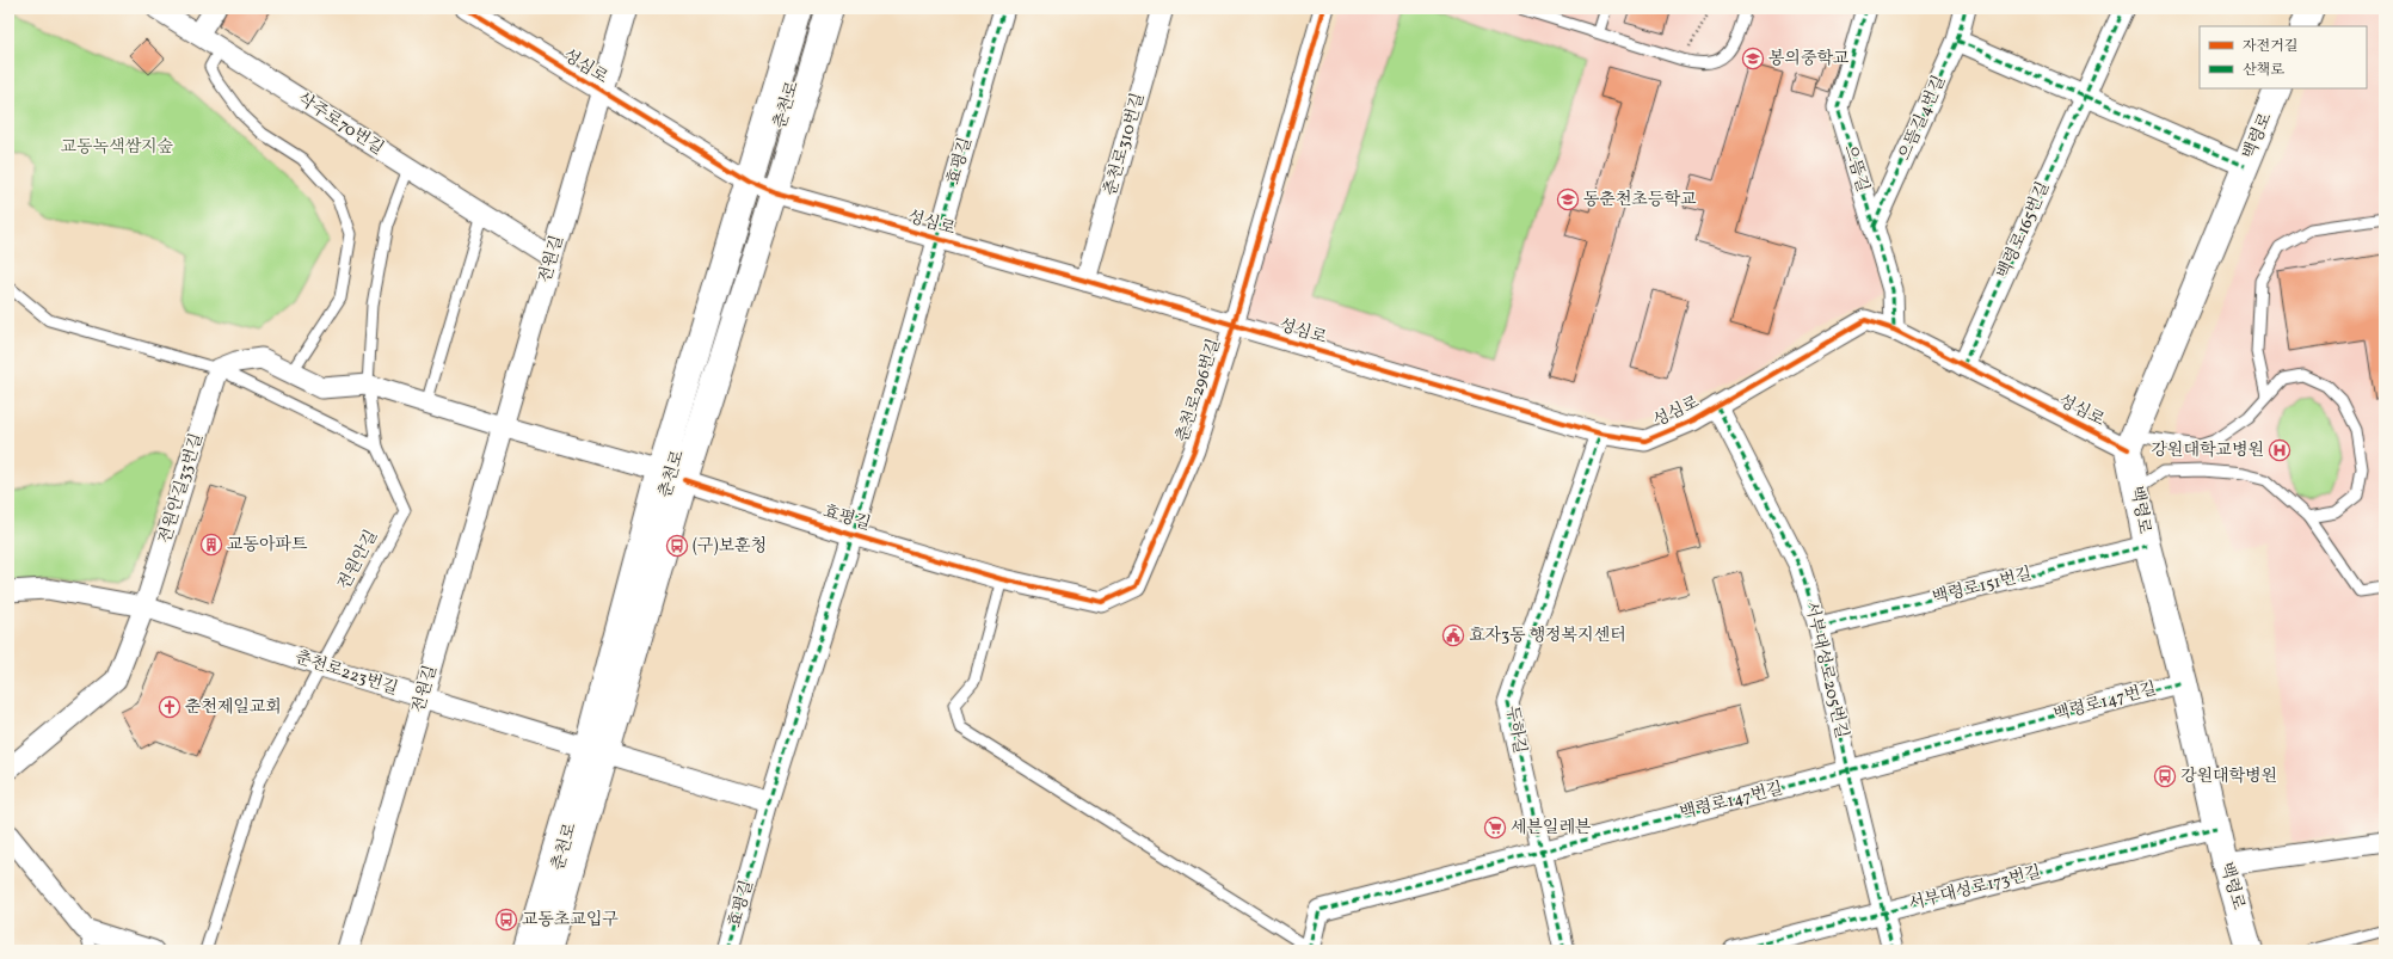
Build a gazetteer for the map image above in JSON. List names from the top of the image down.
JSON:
{
  "streets": {
    "street": [
      "성심로",
      "춘천로",
      "으뜸길4번길",
      "삭주로70번길",
      "백령로",
      "춘천로310번길",
      "효평길",
      "으뜸길",
      "백령로165번길",
      "전원길",
      "춘천로296번길",
      "전원안길33번길",
      "백령로151번길",
      "서부대성로205번길",
      "춘천로223번길",
      "백령로147번길",
      "두하길",
      "서부대성로173번길"
    ],
    "lane": ["전원안길"]
  },
  "crossings": [
    ["성심로", "춘천로"],
    ["성심로", "백령로"],
    ["성심로", "춘천로310번길"],
    ["성심로", "효평길"],
    ["성심로", "으뜸길"],
    ["성심로", "백령로165번길"],
    ["성심로", "전원길"],
    ["성심로", "춘천로296번길"],
    ["성심로", "서부대성로205번길"],
    ["성심로", "두하길"],
    ["춘천로", "효평길"],
    ["춘천로", "춘천로223번길"],
    ["으뜸길4번길", "으뜸길"],
    ["삭주로70번길", "전원길"],
    ["삭주로70번길", "전원안길"],
    ["백령로", "백령로151번길"],
    ["백령로", "백령로147번길"],
    ["백령로", "서부대성로173번길"],
    ["효평길", "춘천로296번길"],
    ["전원길", "춘천로223번길"],
    ["전원안길33번길", "춘천로223번길"],
    ["전원안길", "춘천로223번길"],
    ["백령로151번길", "서부대성로205번길"],
    ["서부대성로205번길", "백령로147번길"],
    ["서부대성로205번길", "서부대성로173번길"],
    ["백령로147번길", "두하길"]
  ],
  "parks": ["교동녹색쌈지숲"],
  "places": {
    "school or university": ["봉의중학교", "동춘천초등학교"],
    "hospital": ["강원대학교병원"],
    "building": ["교동아파트"],
    "bus stop": ["(구)보훈청", "강원대학병원", "교동초교입구"],
    "public building": ["효자3동 행정복지센터"],
    "church": ["춘천제일교회"],
    "supermarket": ["세븐일레븐"]
  },
  "legend": ["자전거길", "산책로"]
}
